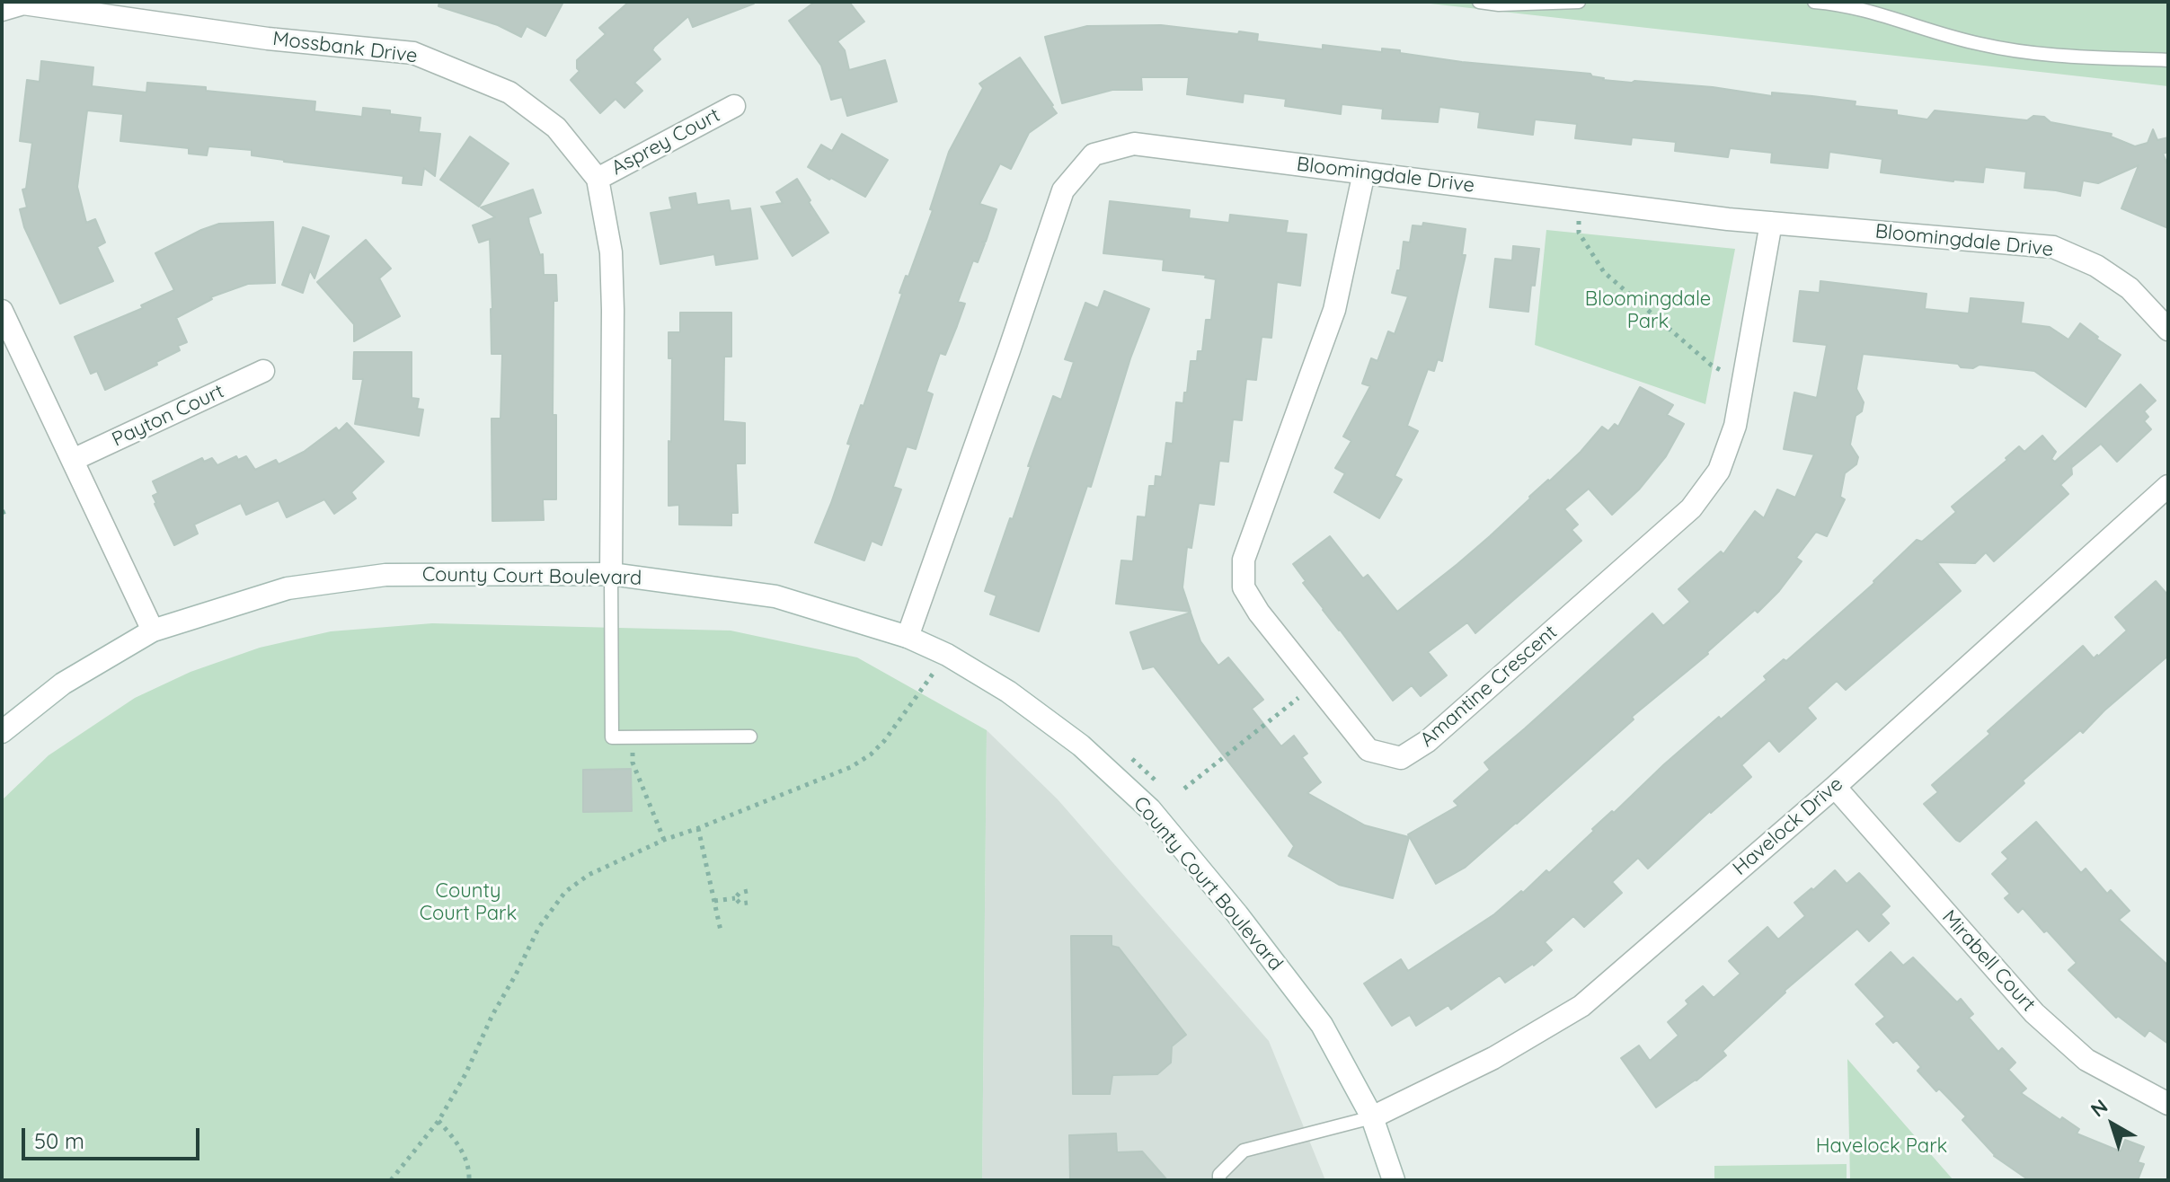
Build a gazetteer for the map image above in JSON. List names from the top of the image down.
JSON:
{
  "streets": {
    "street": [
      "Mossbank Drive",
      "Asprey Court",
      "Bloomingdale Drive",
      "Payton Court",
      "County Court Boulevard",
      "Amantine Crescent",
      "Havelock Drive",
      "Mirabell Court"
    ]
  },
  "crossings": [
    ["Mossbank Drive", "Asprey Court"],
    ["Mossbank Drive", "County Court Boulevard"],
    ["Bloomingdale Drive", "County Court Boulevard"],
    ["Bloomingdale Drive", "Amantine Crescent"],
    ["County Court Boulevard", "Havelock Drive"],
    ["Havelock Drive", "Mirabell Court"]
  ],
  "parks": ["Bloomingdale Park", "County Court Park", "Havelock Park"],
  "scale_bar": "50 m",
  "north": "top left"
}
